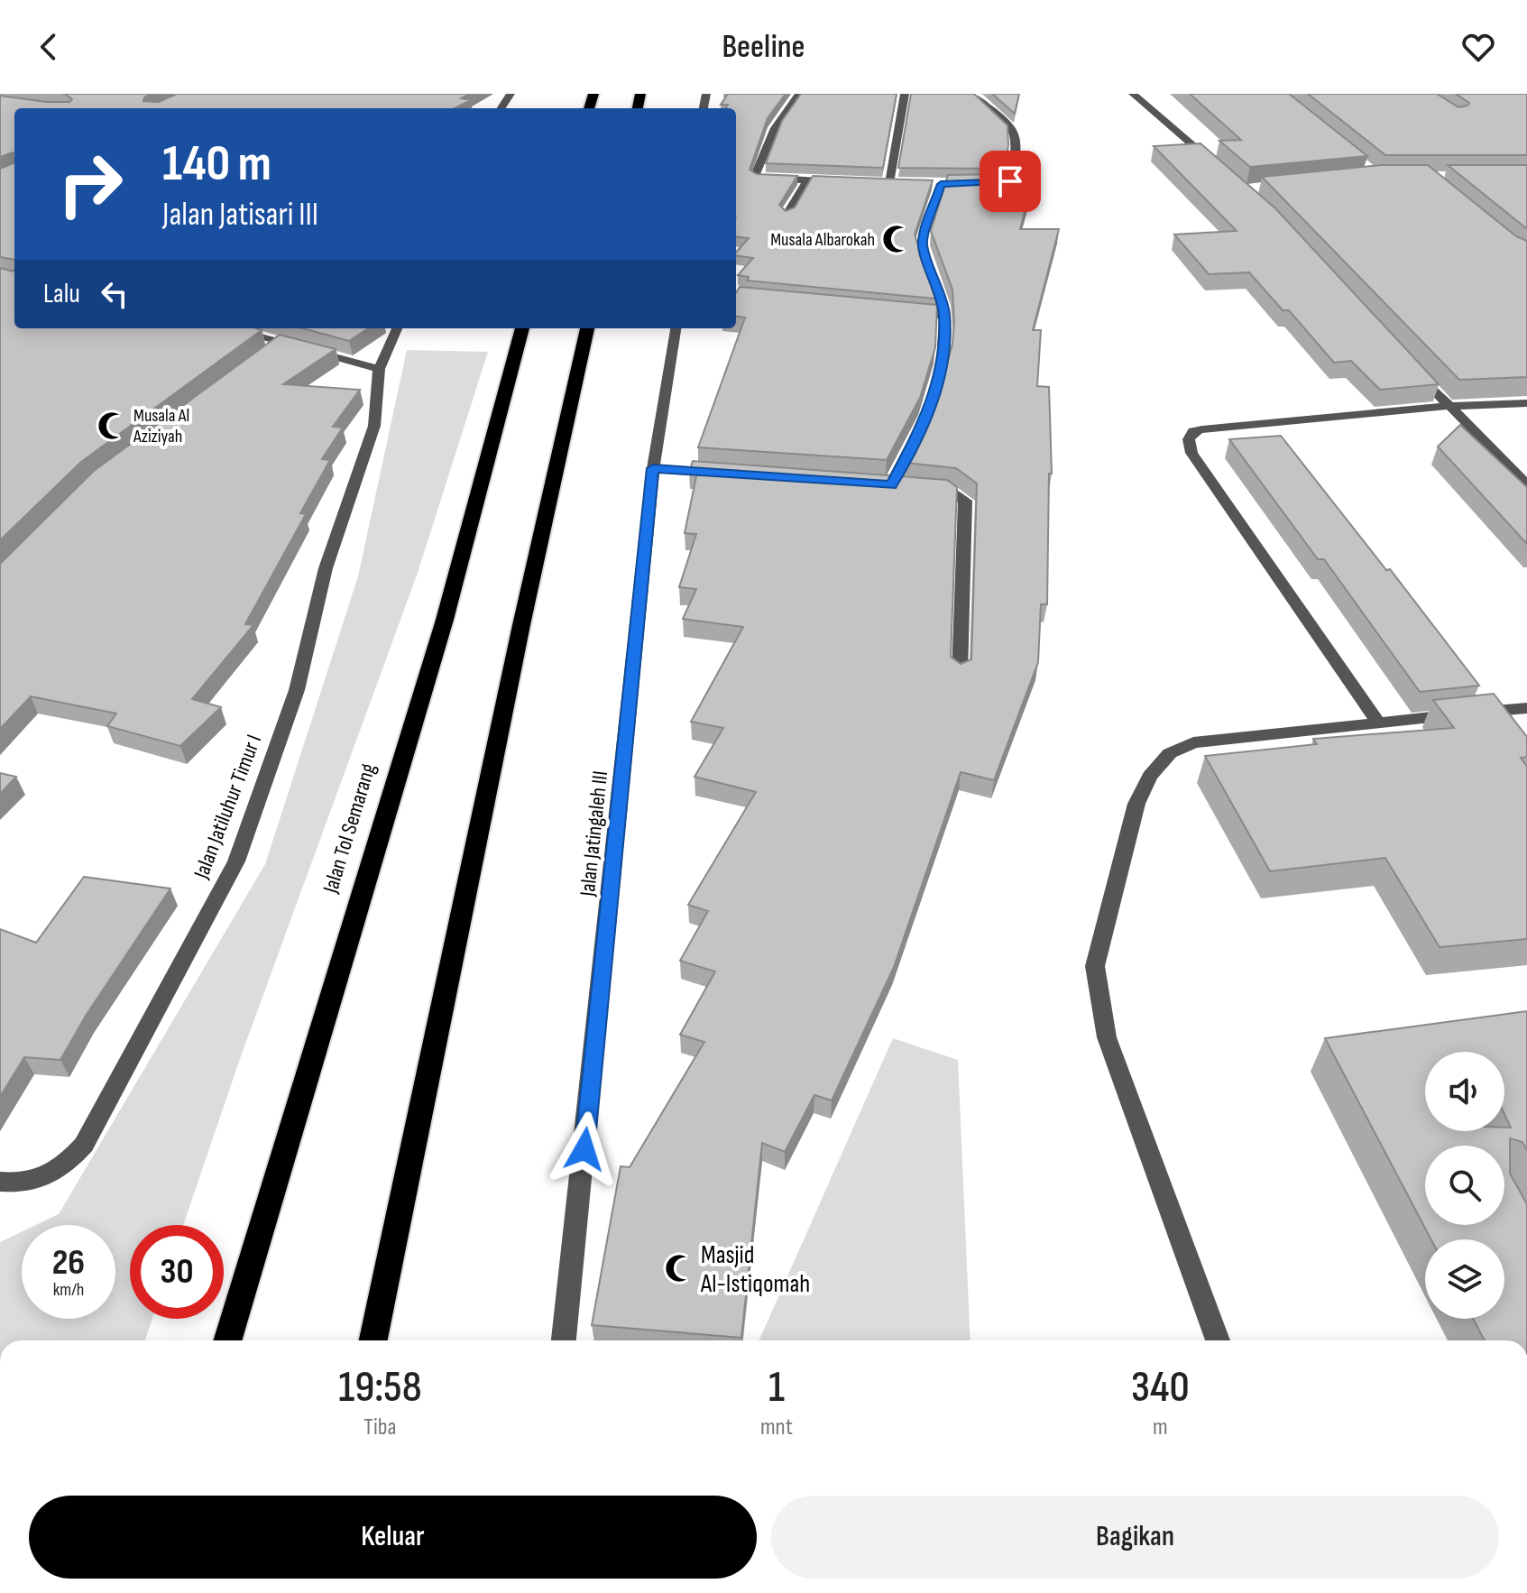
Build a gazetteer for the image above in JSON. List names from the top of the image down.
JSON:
{
  "streets": {
    "highway": ["Jalan Tol Semarang"],
    "street": ["Jalan Jatiluhur Timur I", "Jalan Jatingaleh III"]
  },
  "places": {
    "mosque": ["Musala Albarokah", "Musala Al Aziziyah", "Masjid Al-Istiqomah"]
  },
  "page": {
    "header": "Beeline",
    "turn": ["140 m", "Jalan Jatisari III"],
    "then": "Lalu",
    "speed": "26 km/h",
    "limit": "30",
    "eta": [
      "19:58",
      "Tiba",
      "1",
      "mnt",
      "340",
      "m"
    ],
    "buttons": ["Keluar", "Bagikan"]
  }
}
